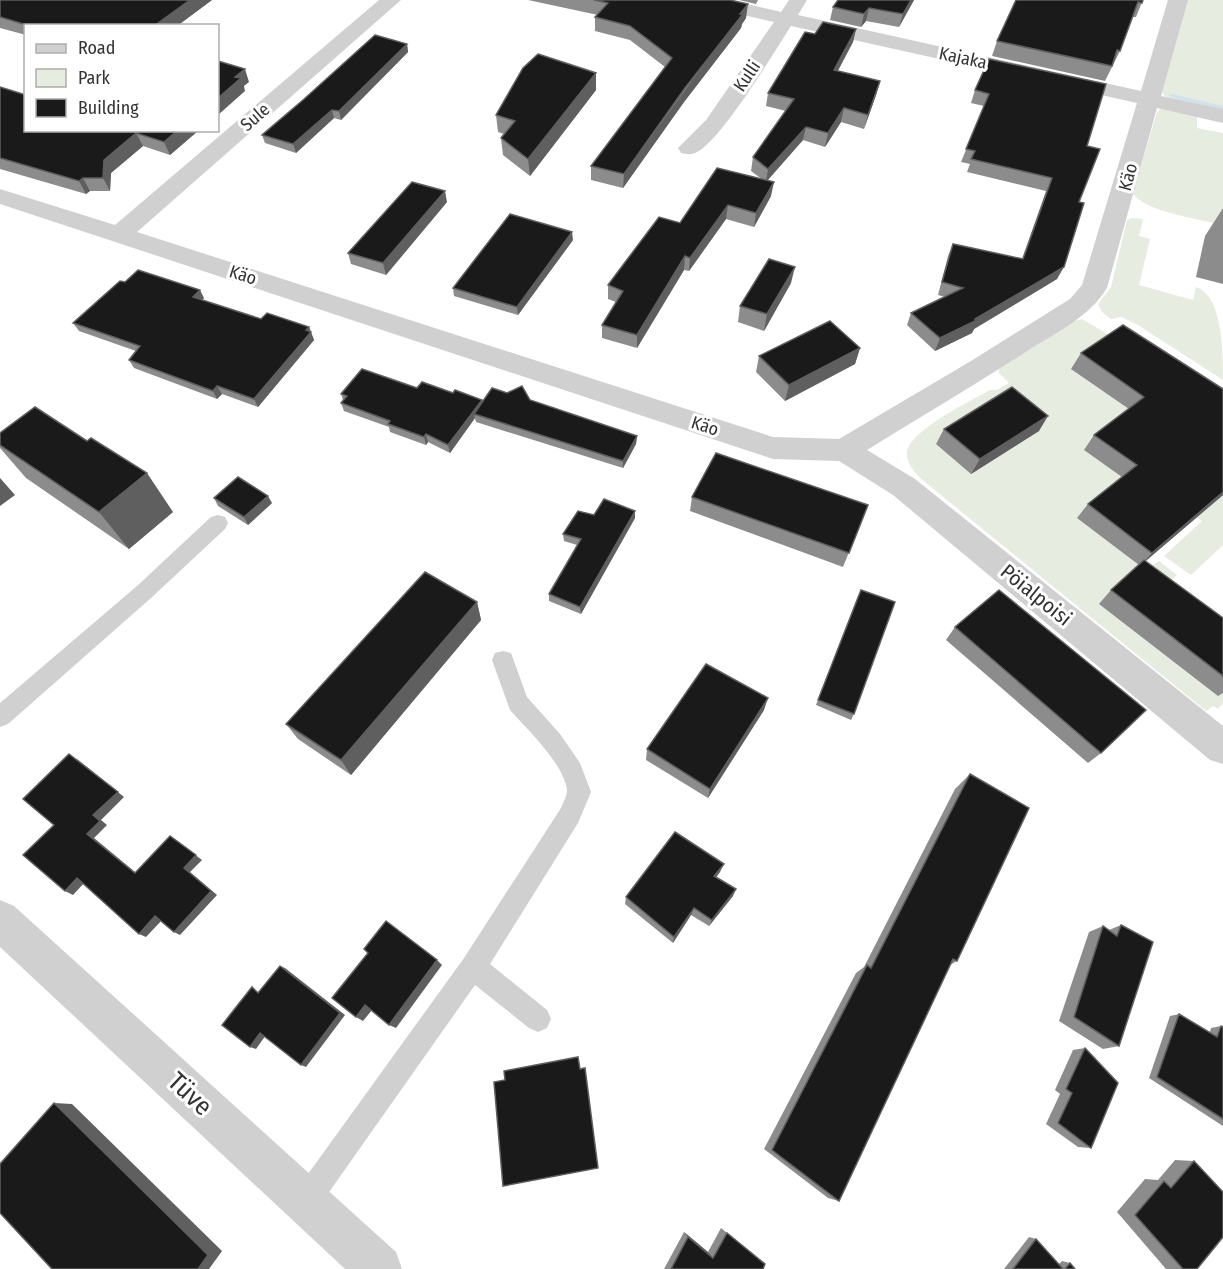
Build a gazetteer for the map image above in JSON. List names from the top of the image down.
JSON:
{
  "streets": {
    "street": [
      "Kajaka",
      "Kulli",
      "Sule",
      "Käo",
      "Pöialpoisi",
      "Tüve"
    ]
  },
  "crossings": [
    ["Kajaka", "Kulli"],
    ["Kajaka", "Käo"],
    ["Sule", "Käo"],
    ["Käo", "Pöialpoisi"]
  ],
  "legend": ["Road", "Park", "Building"]
}
